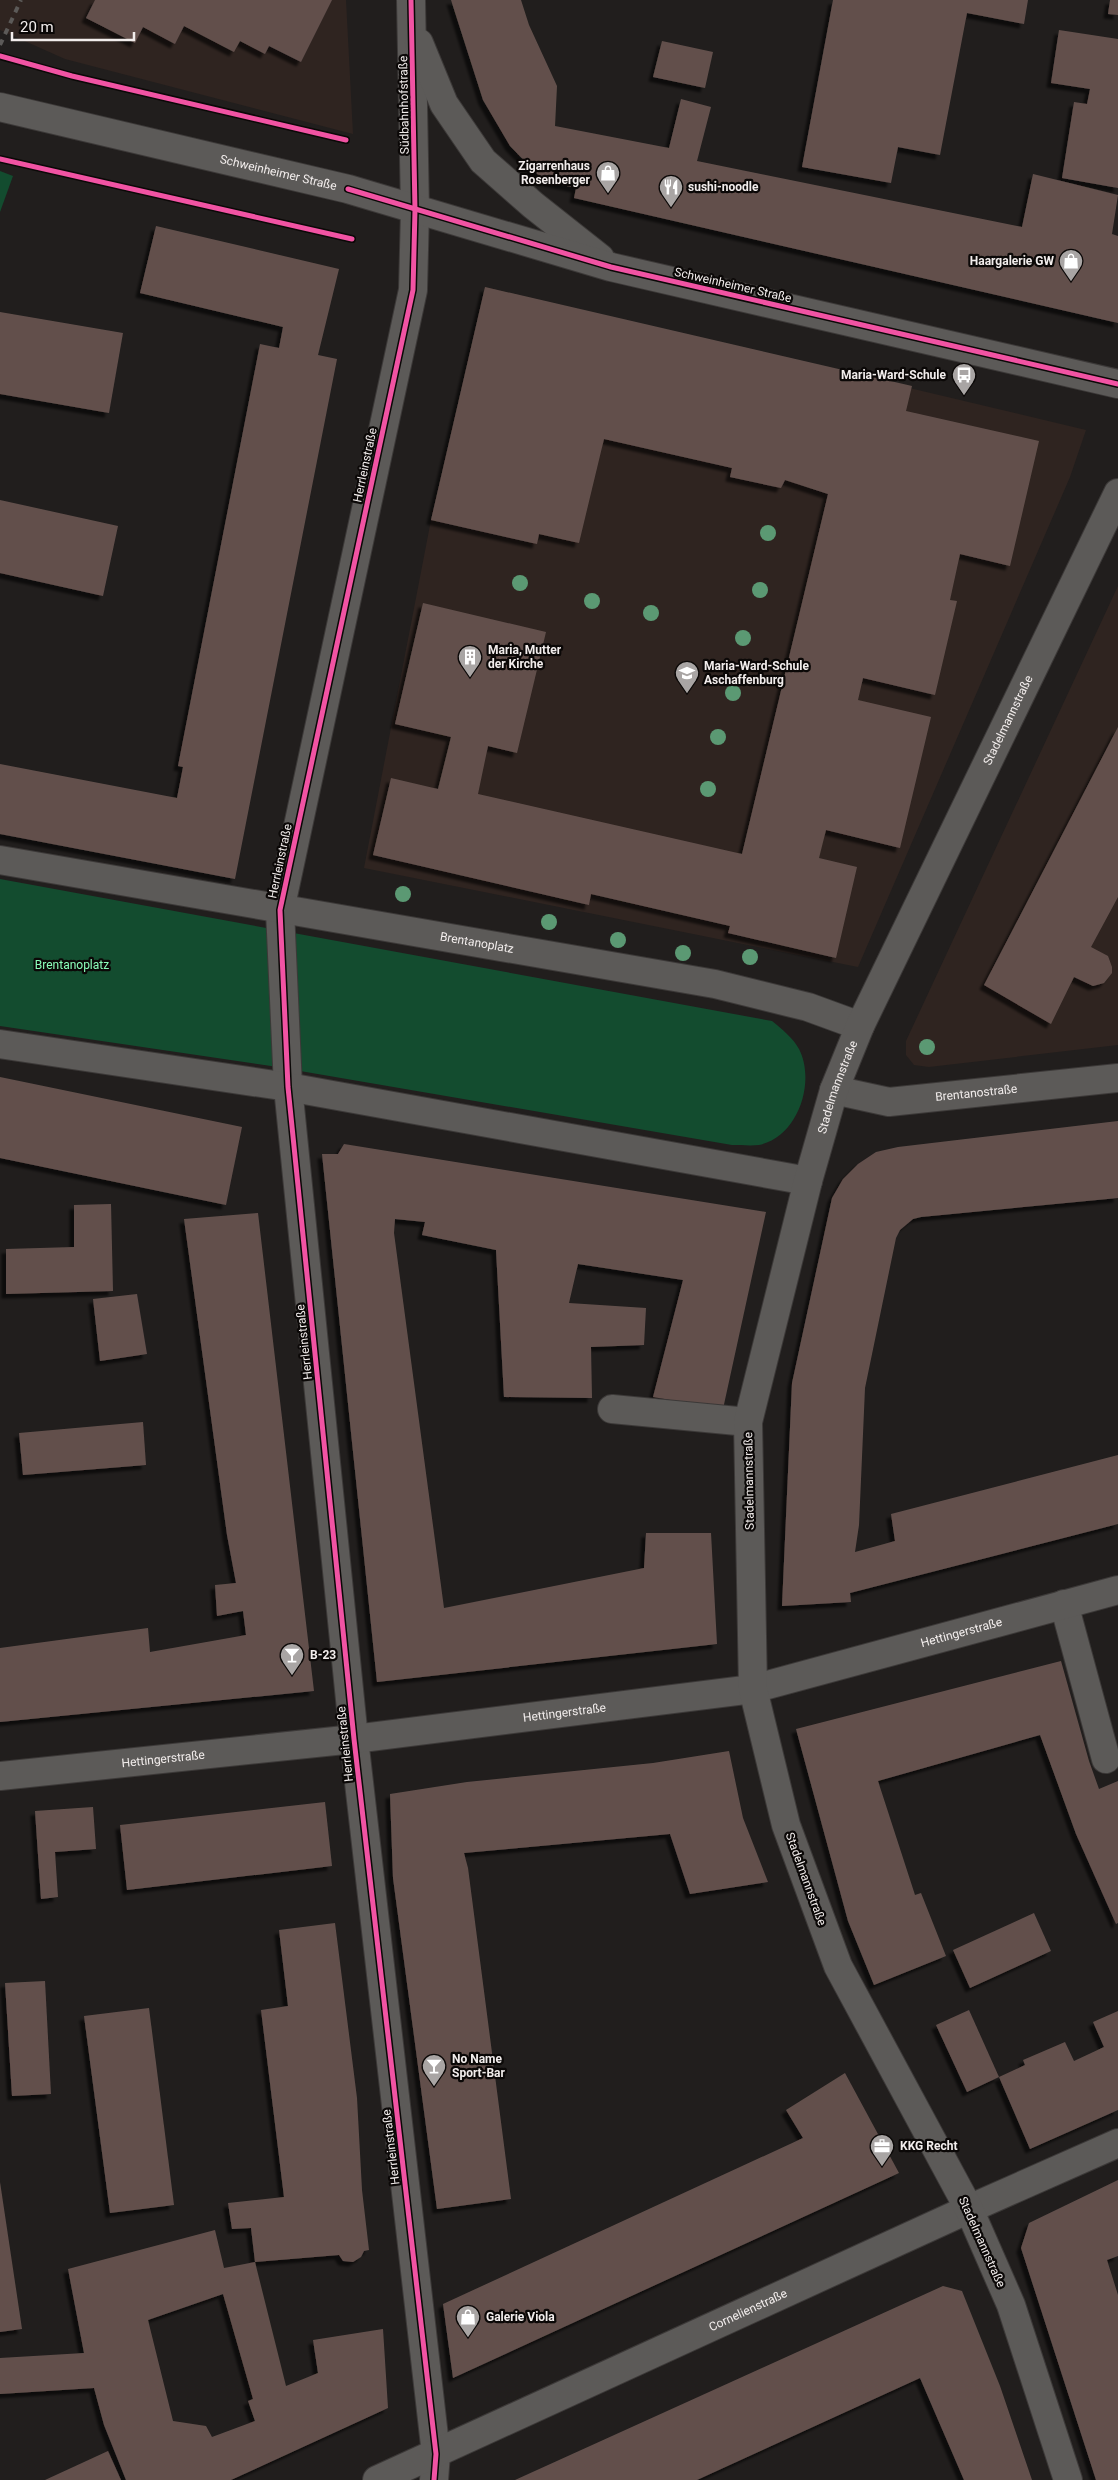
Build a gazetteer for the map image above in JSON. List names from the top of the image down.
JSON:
{
  "streets": {
    "street": [
      "Südbahnhofstraße",
      "Schweinheimer Straße",
      "Herrleinstraße",
      "Stadelmannstraße",
      "Brentanoplatz",
      "Brentanostraße",
      "Hettingerstraße",
      "Cornelienstraße"
    ]
  },
  "crossings": [
    ["Südbahnhofstraße", "Schweinheimer Straße"],
    ["Südbahnhofstraße", "Herrleinstraße"],
    ["Schweinheimer Straße", "Herrleinstraße"],
    ["Herrleinstraße", "Brentanoplatz"],
    ["Herrleinstraße", "Hettingerstraße"],
    ["Herrleinstraße", "Cornelienstraße"],
    ["Stadelmannstraße", "Brentanoplatz"],
    ["Stadelmannstraße", "Brentanostraße"],
    ["Stadelmannstraße", "Hettingerstraße"],
    ["Stadelmannstraße", "Cornelienstraße"]
  ],
  "parks": ["Brentanoplatz"],
  "places": {
    "shop": ["Zigarrenhaus Rosenberger", "Haargalerie GW", "Galerie Viola"],
    "restaurant": ["sushi-noodle"],
    "bus stop": ["Maria-Ward-Schule"],
    "building": ["Maria, Mutter der Kirche"],
    "school or university": ["Maria-Ward-Schule Aschaffenburg"],
    "bar": ["B-23", "No Name Sport-Bar"],
    "office": ["KKG Recht"]
  },
  "scale_bar": "20 m"
}
